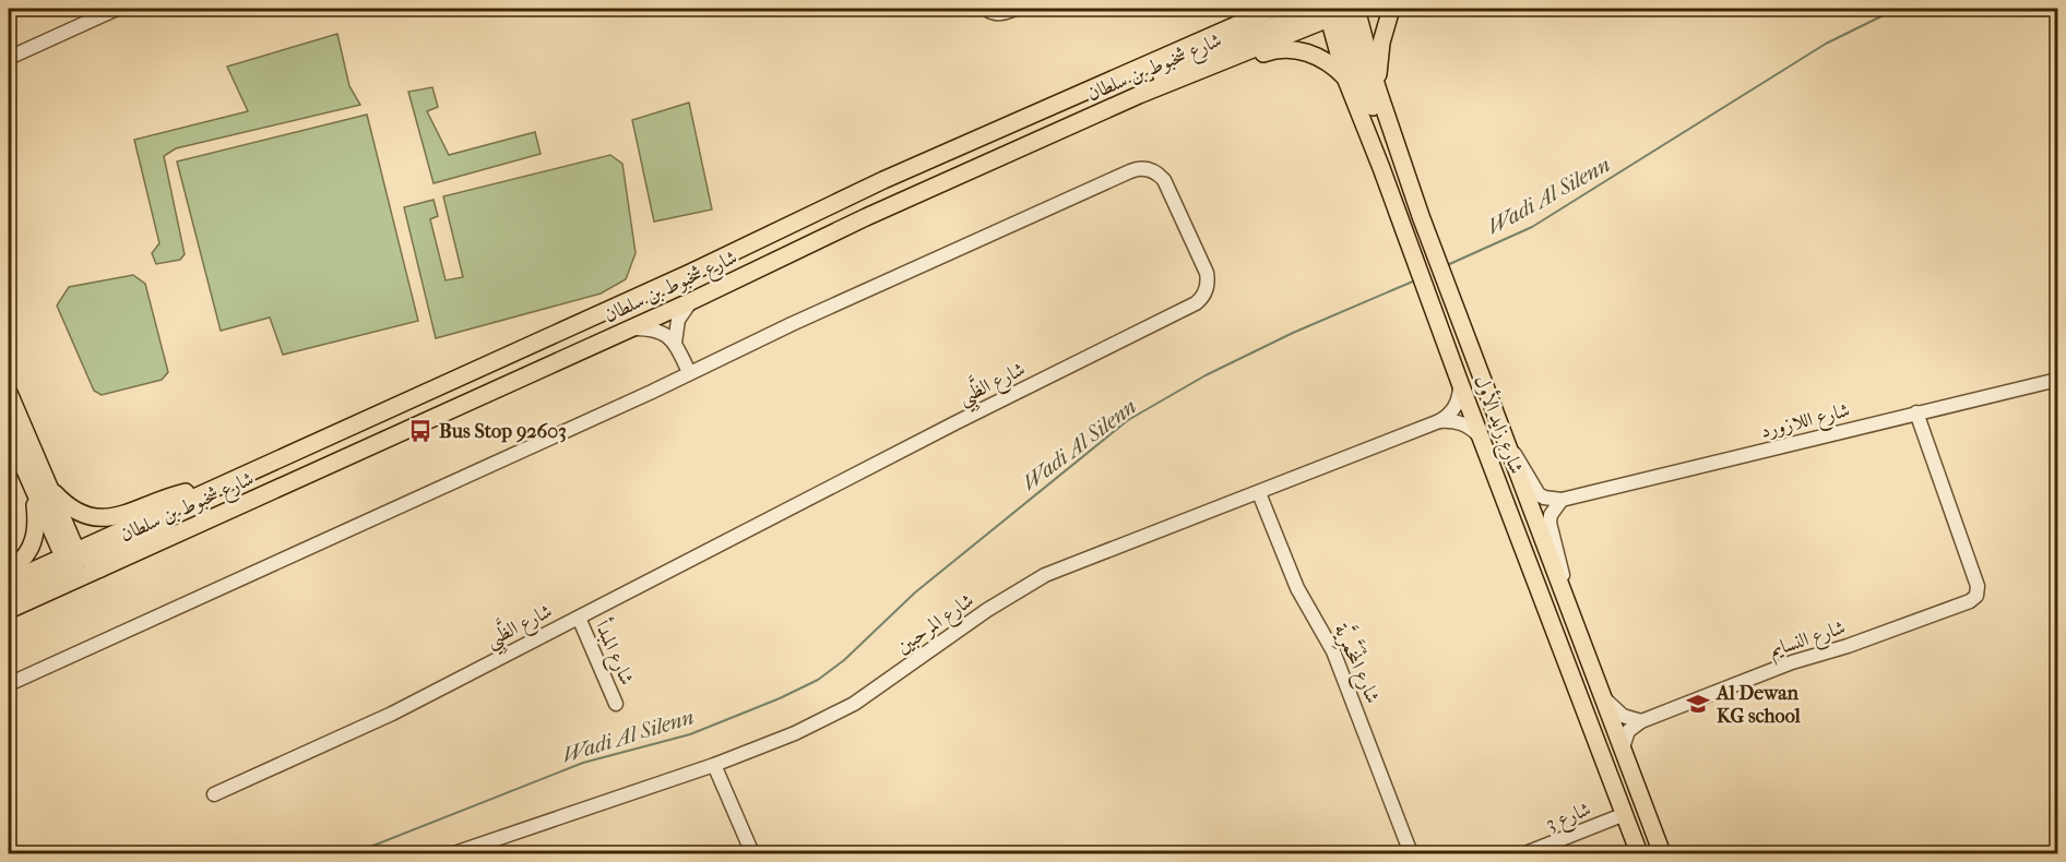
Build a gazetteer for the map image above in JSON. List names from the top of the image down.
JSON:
{
  "streets": {
    "main road": ["شارع شخبوط بن سلطان", "شارع زايد الأول"],
    "street": [
      "شارع الظَّبِي",
      "شارع اللازورد",
      "شارع المرحبين",
      "شارع النسايم",
      "شارع المبدأ",
      "شارع المْخَمَّرِيَّة",
      "شارع 3"
    ]
  },
  "crossings": [
    ["شارع شخبوط بن سلطان", "شارع زايد الأول"],
    ["شارع الظَّبِي", "شارع المبدأ"],
    ["شارع اللازورد", "شارع النسايم"],
    ["شارع زايد الأول", "شارع 3"],
    ["شارع المرحبين", "شارع المْخَمَّرِيَّة"]
  ],
  "water": ["Wadi Al Silenn"],
  "places": {
    "bus stop": ["Bus Stop 92603"],
    "school or university": ["Al Dewan KG school"]
  }
}
